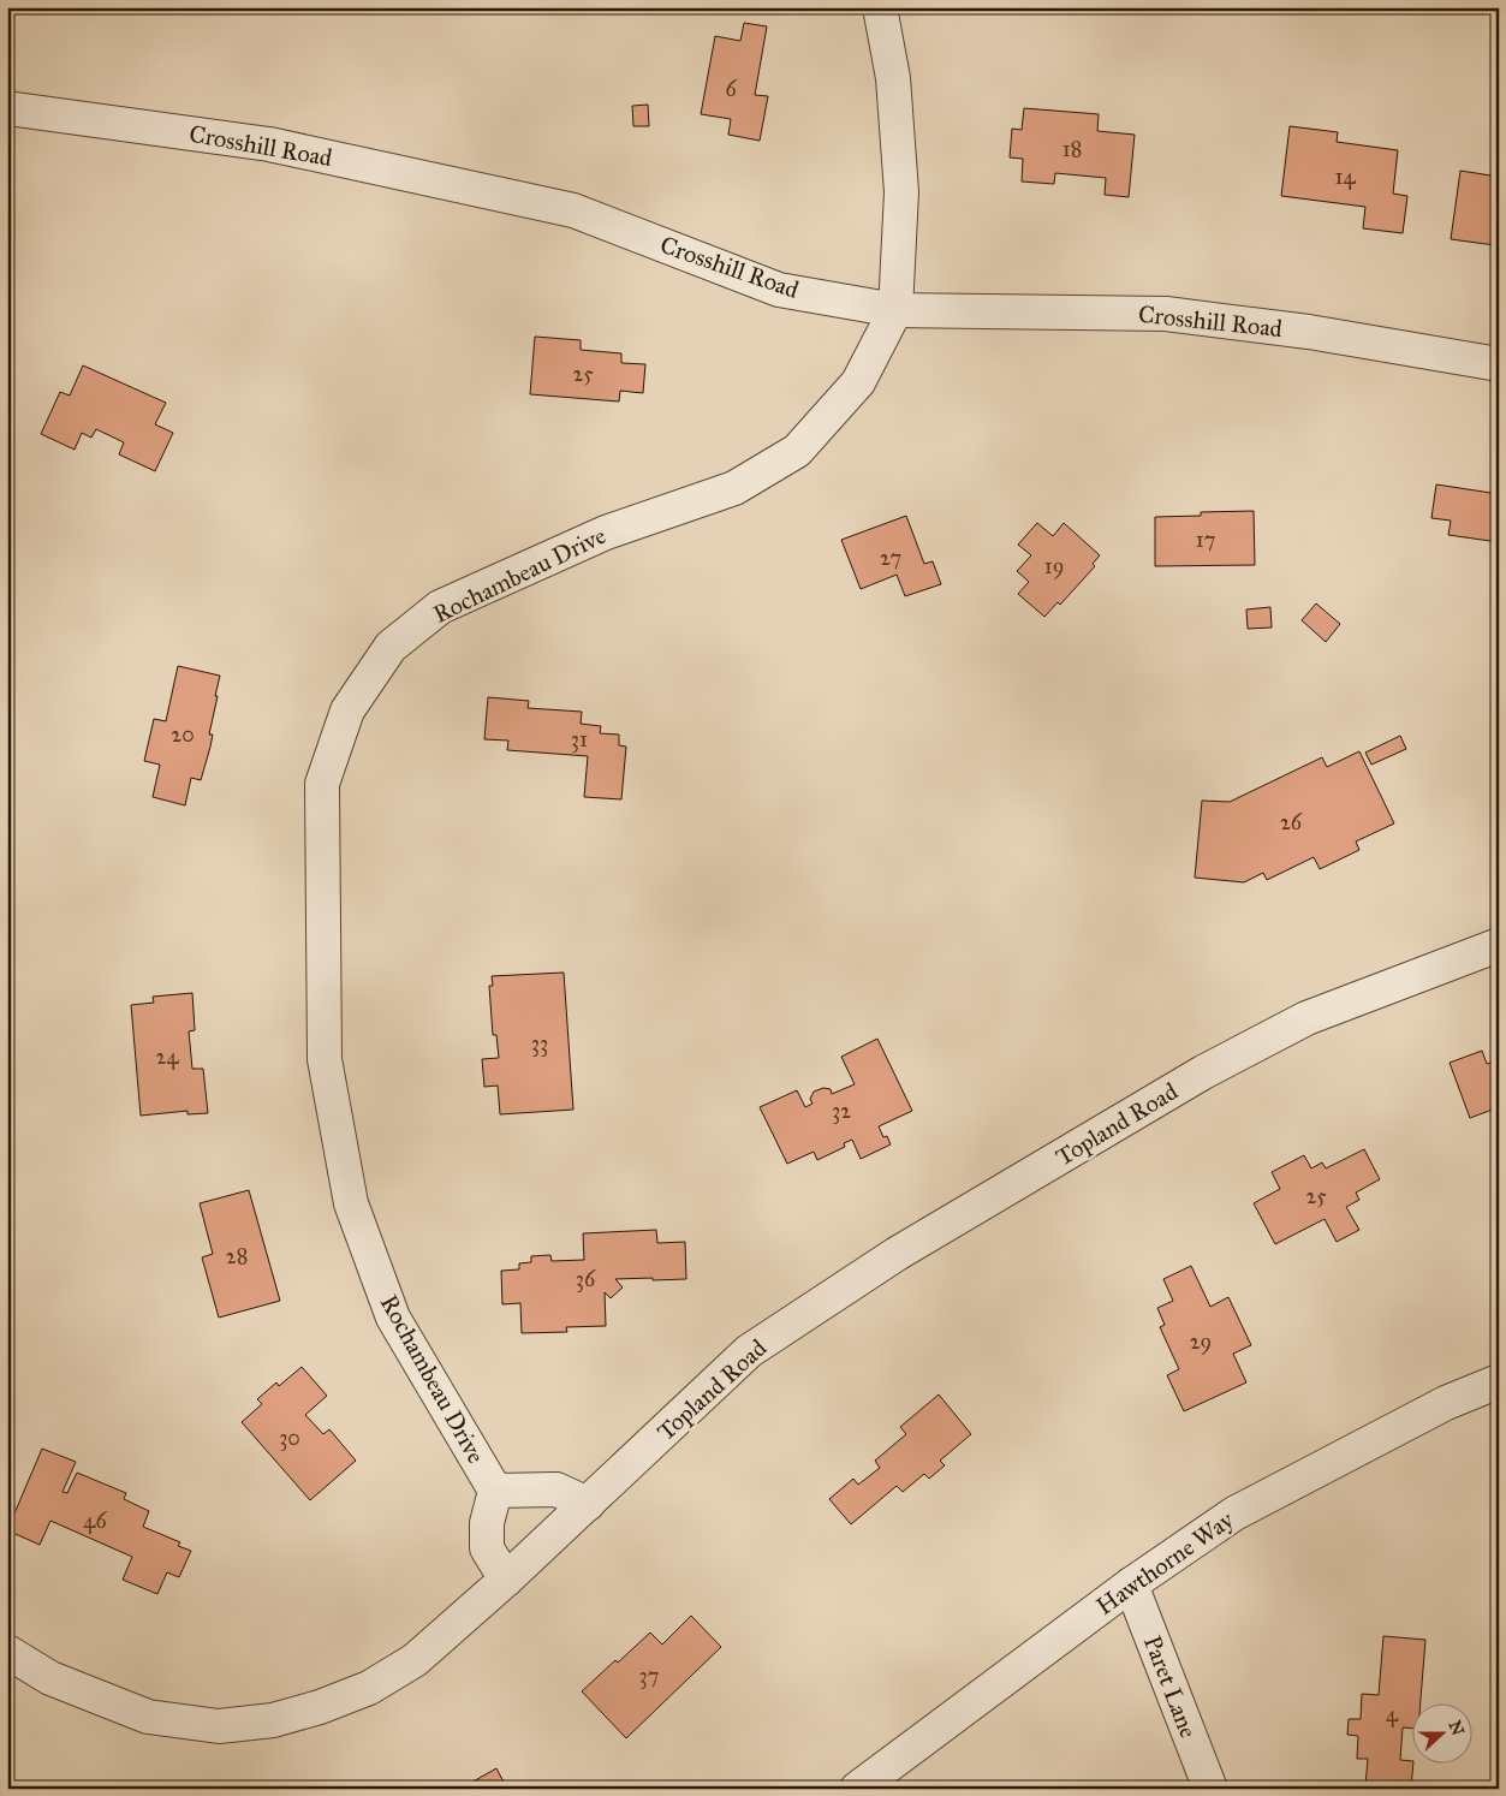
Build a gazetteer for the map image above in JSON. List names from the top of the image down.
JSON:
{
  "streets": {
    "street": [
      "Crosshill Road",
      "Rochambeau Drive",
      "Topland Road",
      "Hawthorne Way",
      "Paret Lane"
    ]
  },
  "crossings": [
    ["Crosshill Road", "Rochambeau Drive"],
    ["Rochambeau Drive", "Topland Road"],
    ["Hawthorne Way", "Paret Lane"]
  ],
  "house_numbers": [
    "6",
    "18",
    "14",
    "25",
    "17",
    "27",
    "19",
    "20",
    "31",
    "26",
    "33",
    "24",
    "32",
    "25",
    "28",
    "36",
    "29",
    "30",
    "46",
    "37",
    "4"
  ],
  "north": "right"
}
